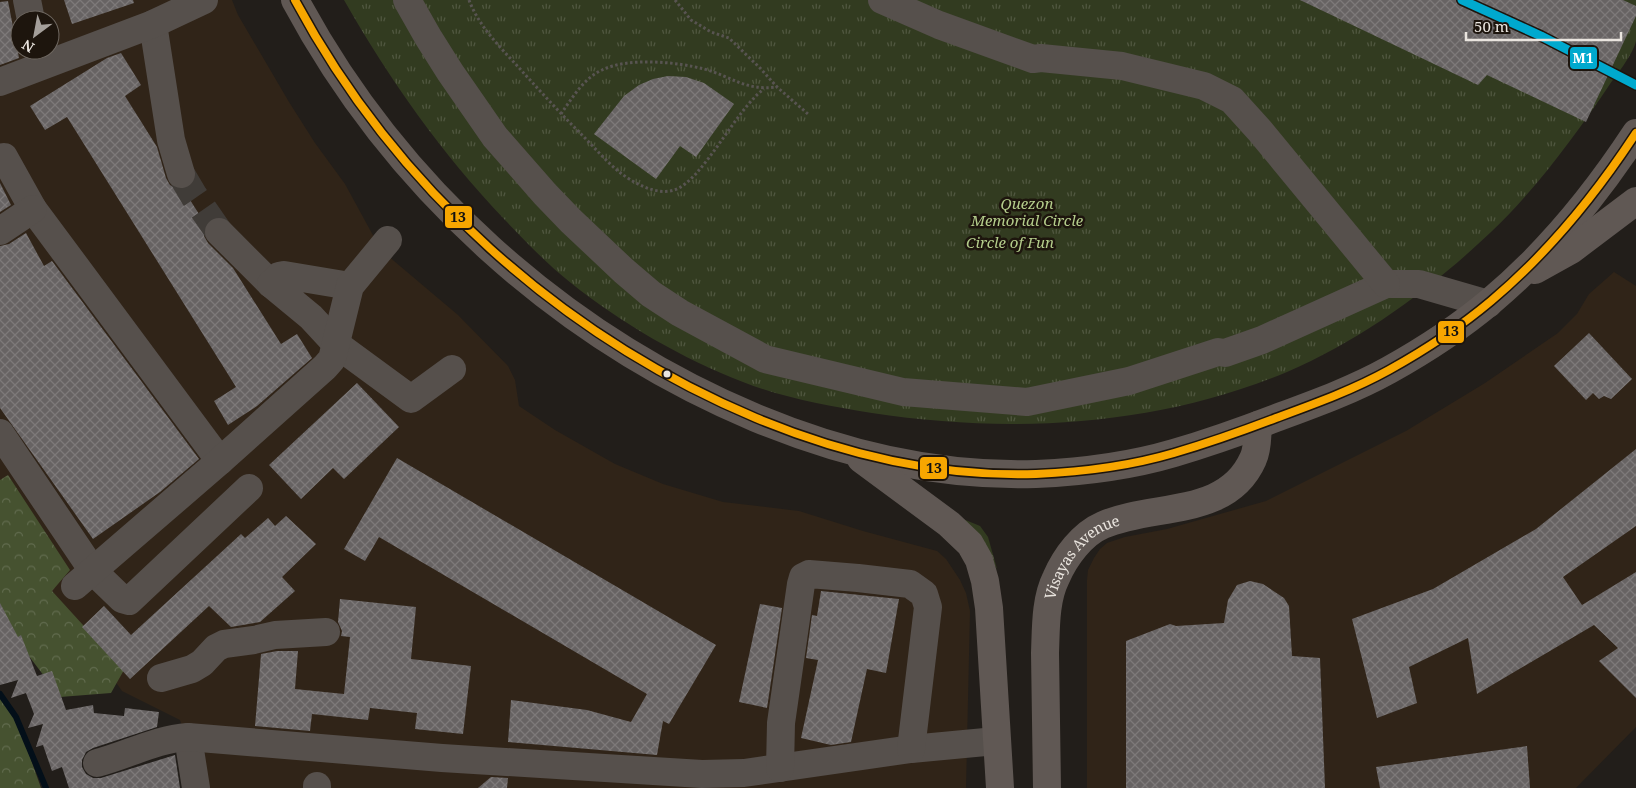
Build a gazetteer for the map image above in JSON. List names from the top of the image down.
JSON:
{
  "streets": {
    "main road": ["Visayas Avenue"]
  },
  "parks": ["Quezon Memorial Circle", "Circle of Fun"],
  "lines": ["transit line M1", "transit line 13"],
  "scale_bar": "50 m",
  "north": "bottom left"
}
